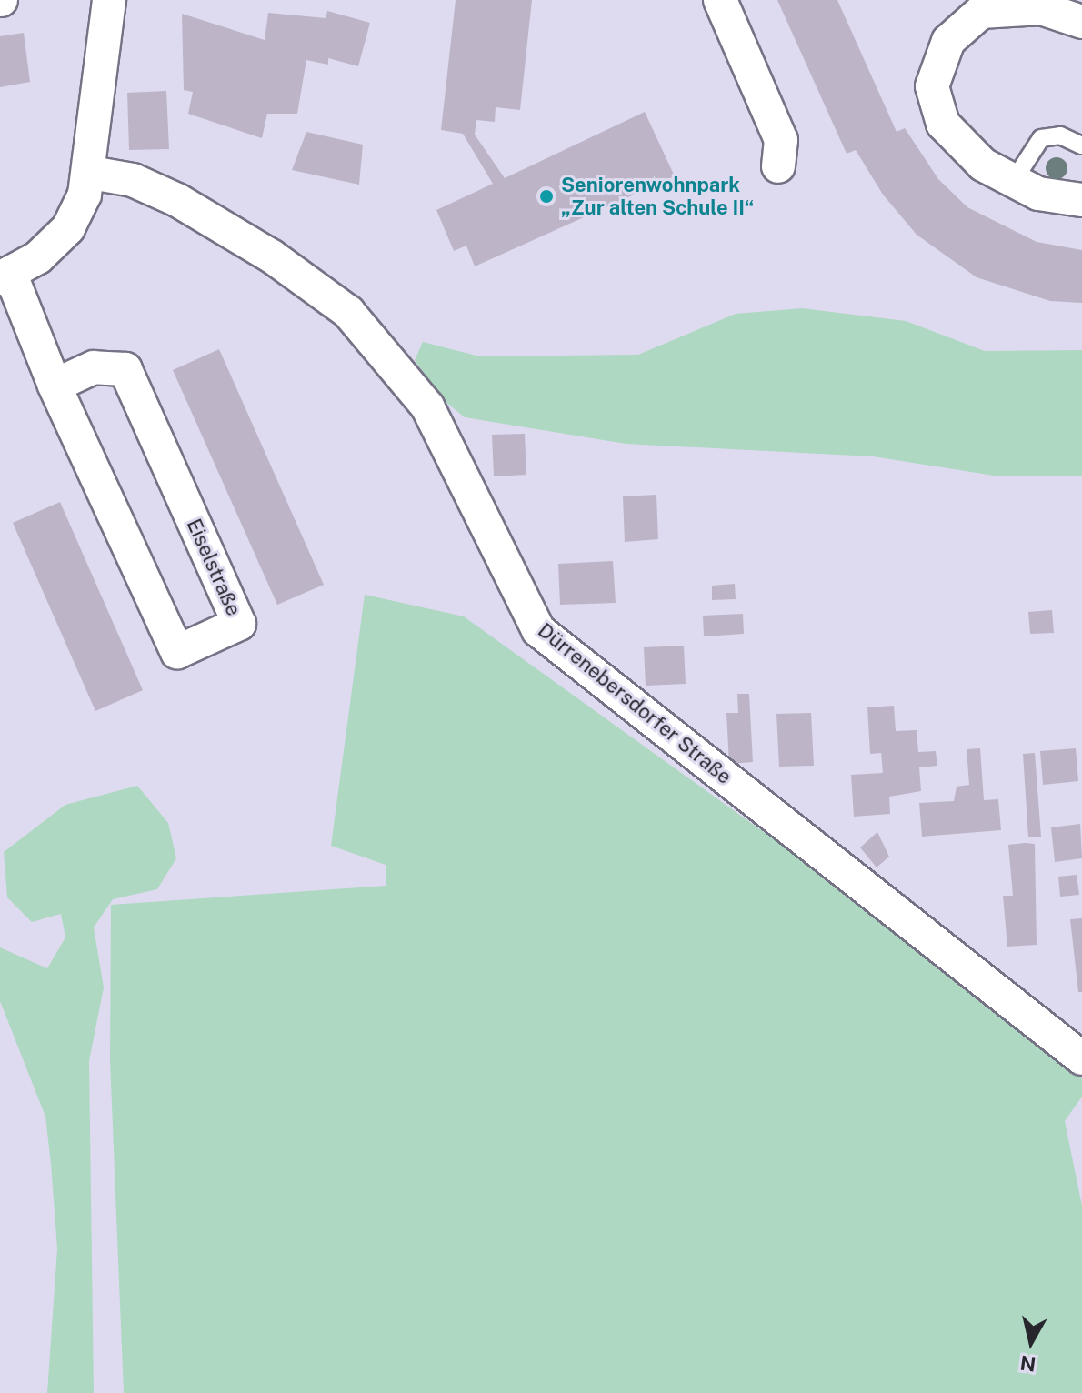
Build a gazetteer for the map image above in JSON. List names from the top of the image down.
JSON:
{
  "streets": {
    "street": ["Eiselstraße", "Dürrenebersdorfer Straße"]
  },
  "crossings": [
    ["Eiselstraße", "Dürrenebersdorfer Straße"]
  ],
  "places": ["Seniorenwohnpark „Zur alten Schule II“"],
  "north": "bottom"
}
